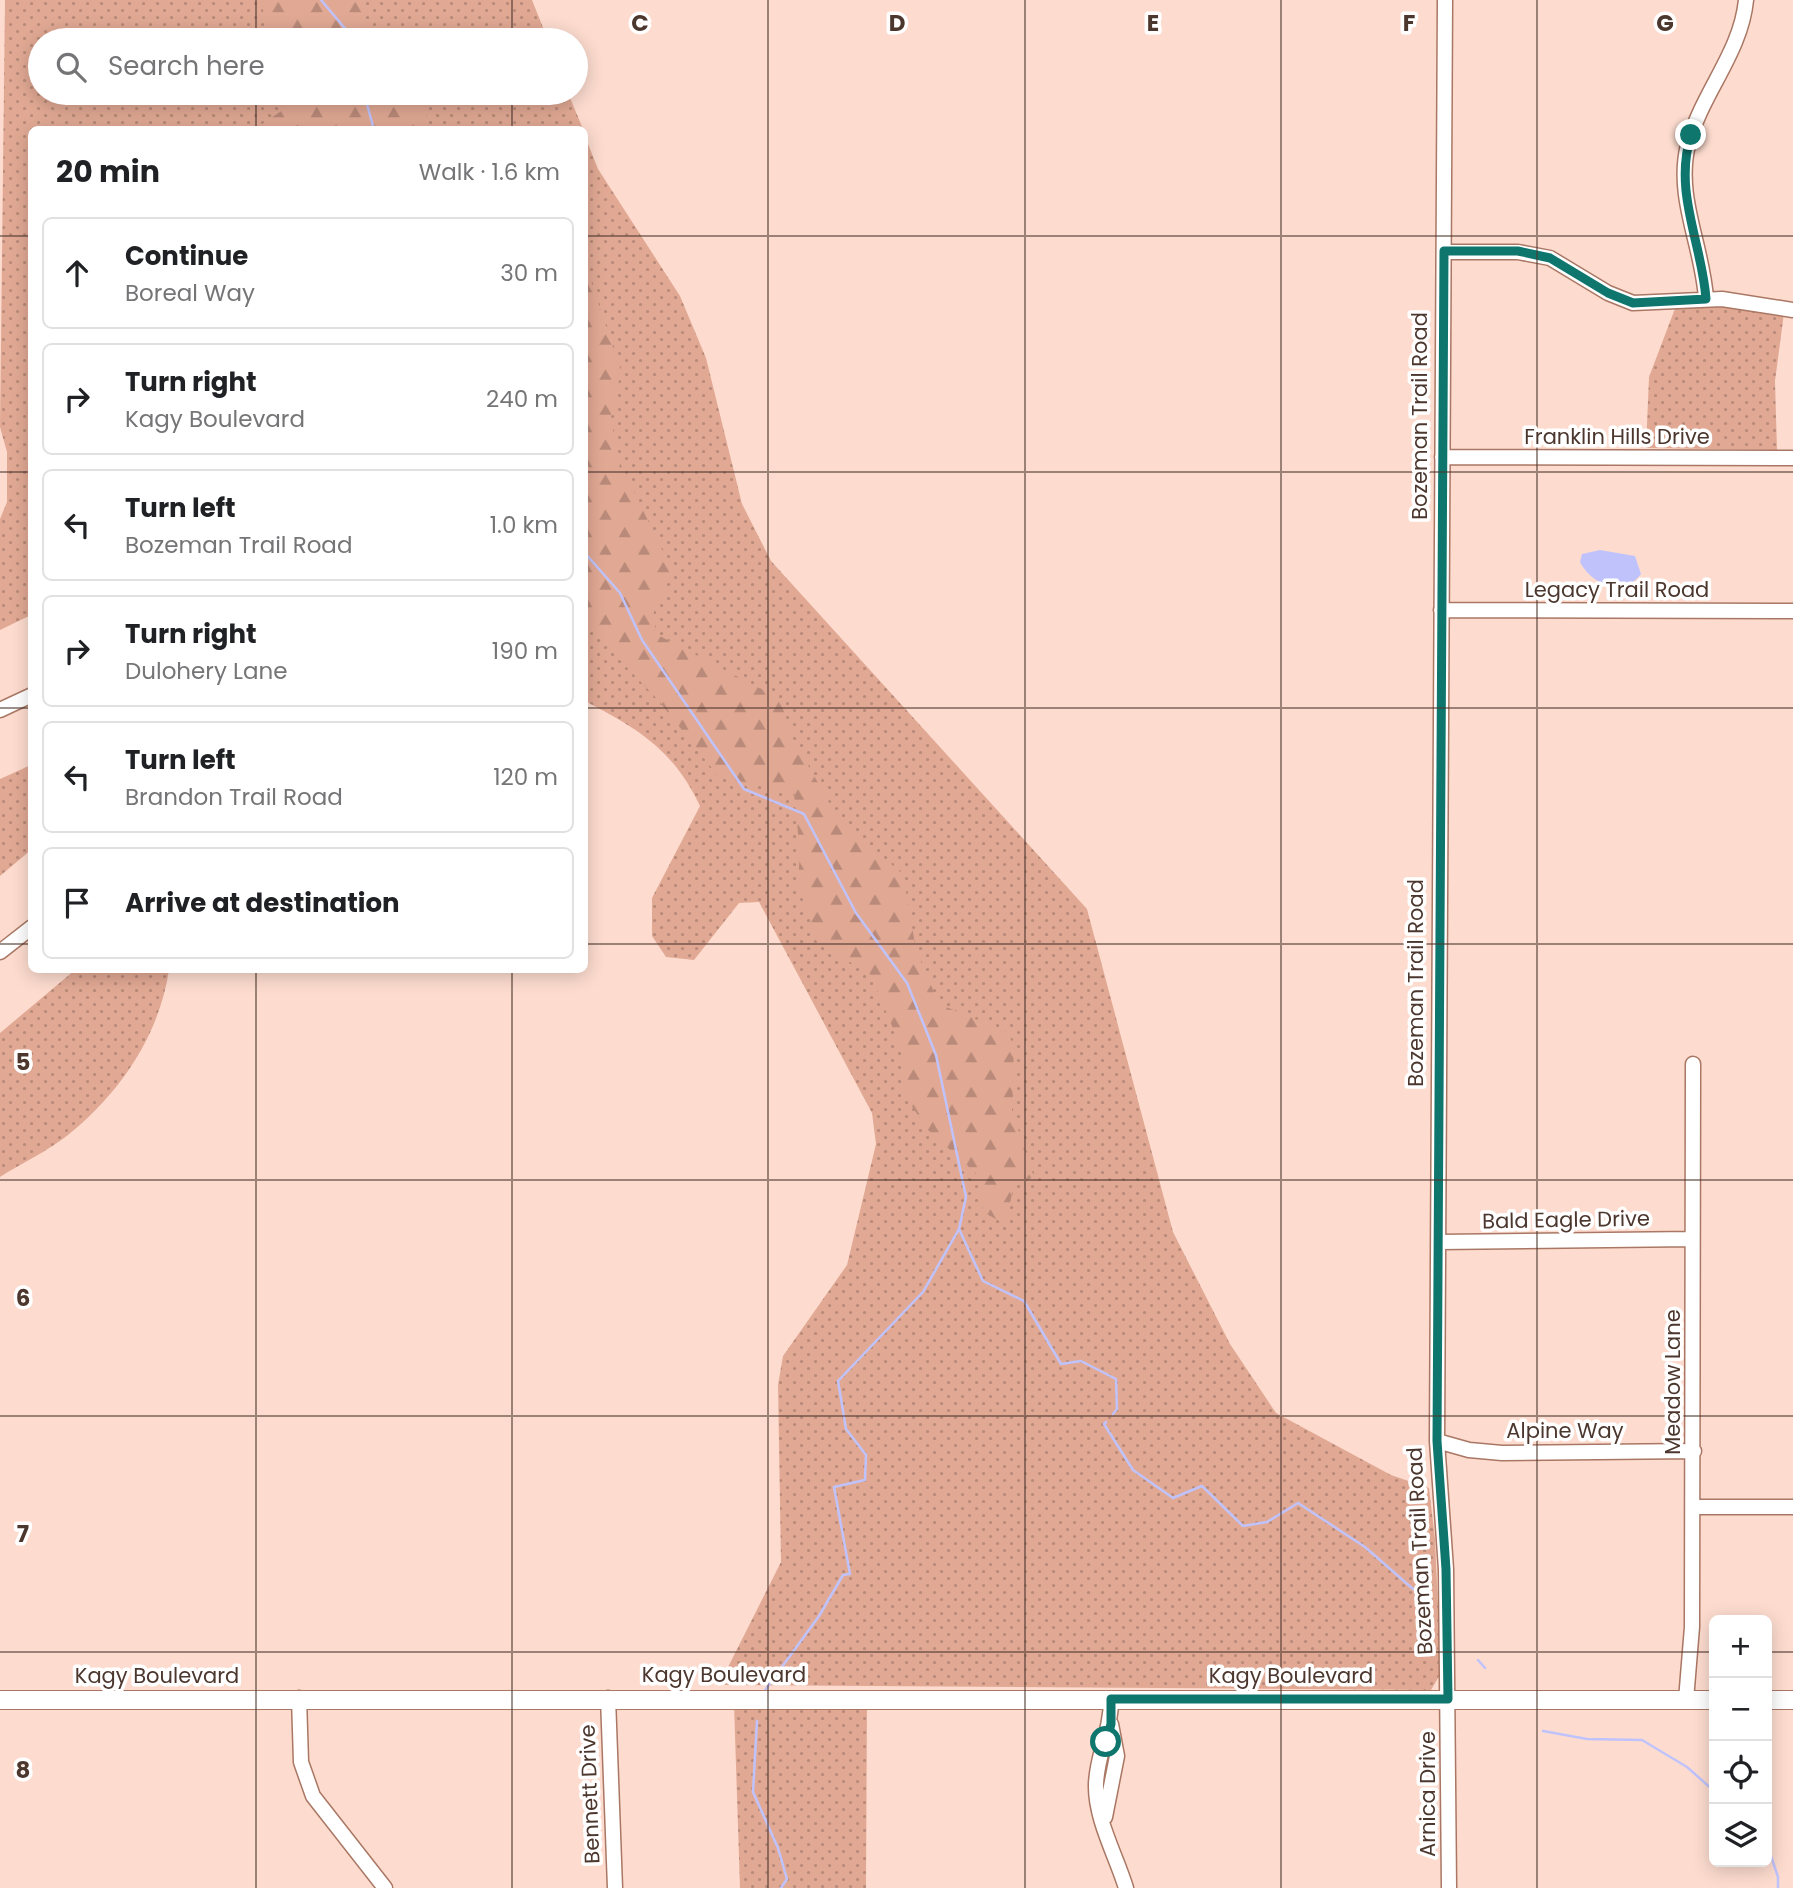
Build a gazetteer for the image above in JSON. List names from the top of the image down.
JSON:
{
  "streets": {
    "main road": ["Kagy Boulevard"],
    "street": [
      "Bozeman Trail Road",
      "Franklin Hills Drive",
      "Legacy Trail Road",
      "Bald Eagle Drive",
      "Meadow Lane",
      "Alpine Way",
      "Bennett Drive",
      "Arnica Drive"
    ]
  },
  "crossings": [
    ["Bozeman Trail Road", "Franklin Hills Drive"],
    ["Bozeman Trail Road", "Legacy Trail Road"],
    ["Bozeman Trail Road", "Bald Eagle Drive"],
    ["Bozeman Trail Road", "Alpine Way"],
    ["Bozeman Trail Road", "Kagy Boulevard"],
    ["Bozeman Trail Road", "Arnica Drive"],
    ["Bald Eagle Drive", "Meadow Lane"],
    ["Meadow Lane", "Alpine Way"],
    ["Kagy Boulevard", "Bennett Drive"],
    ["Kagy Boulevard", "Arnica Drive"]
  ],
  "page": {
    "search": "Search here",
    "heading": ["20 min", "Walk · 1.6 km"],
    "list": [
      ["Continue", "Boreal Way", "30 m"],
      ["Turn right", "Kagy Boulevard", "240 m"],
      ["Turn left", "Bozeman Trail Road", "1.0 km"],
      ["Turn right", "Dulohery Lane", "190 m"],
      ["Turn left", "Brandon Trail Road", "120 m"],
      "Arrive at destination"
    ],
    "map_buttons": ["+", "−"]
  },
  "grid": {
    "columns": [
      "C",
      "D",
      "E",
      "F",
      "G"
    ],
    "rows": [
      "5",
      "6",
      "7",
      "8"
    ]
  }
}
